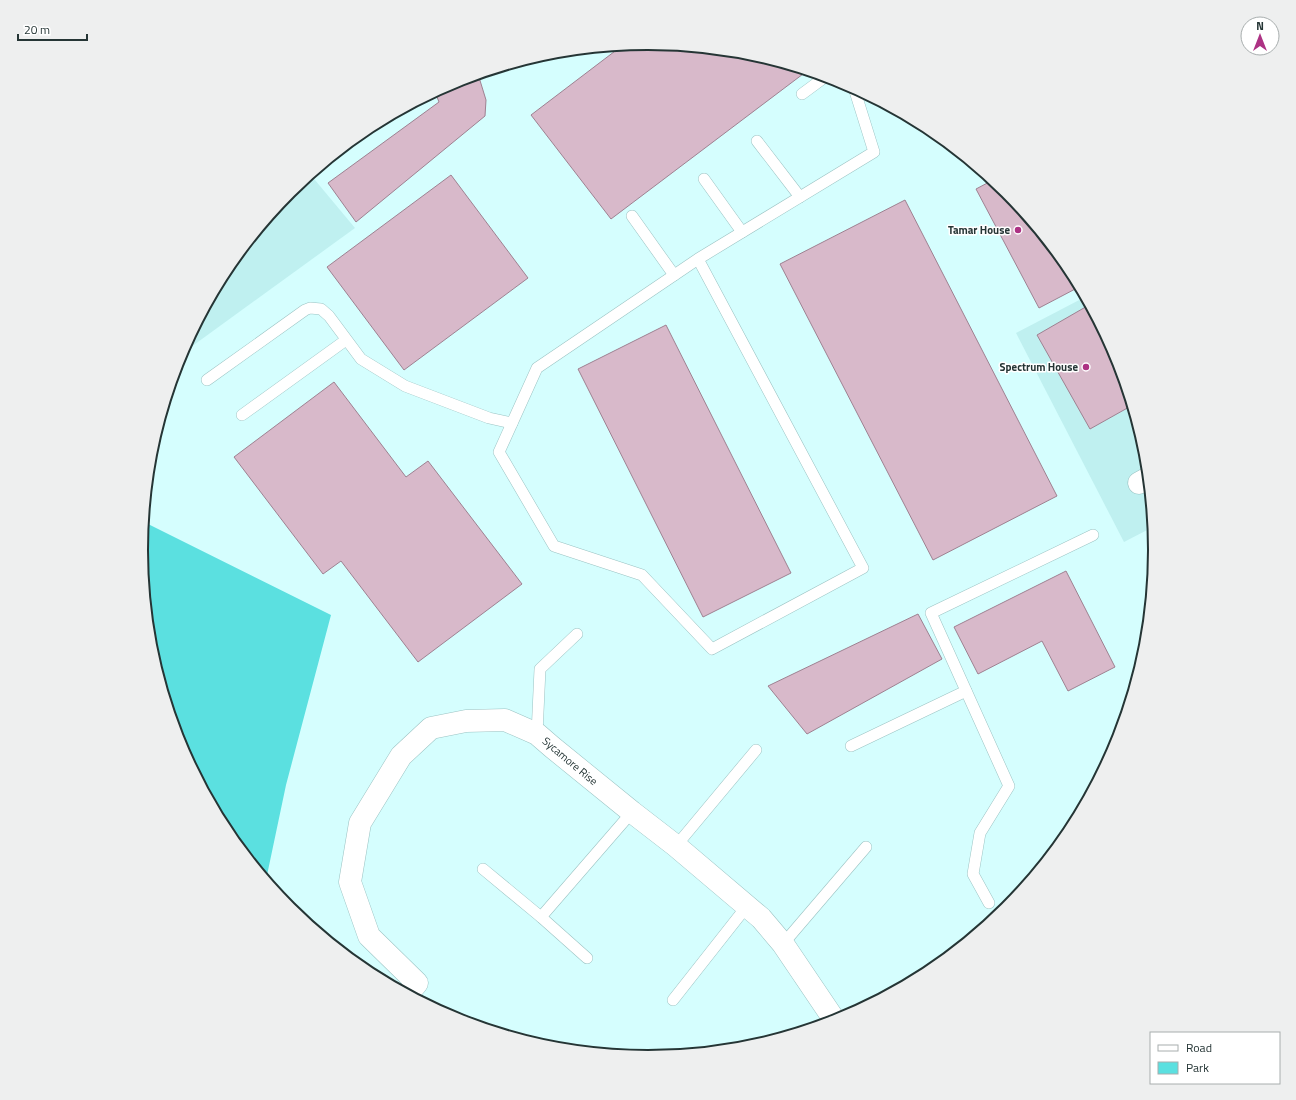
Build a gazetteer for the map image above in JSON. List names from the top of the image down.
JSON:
{
  "streets": {
    "street": ["Sycamore Rise"]
  },
  "places": ["Tamar House", "Spectrum House"],
  "legend": ["Road", "Park"],
  "scale_bar": "20 m",
  "north": "top"
}
